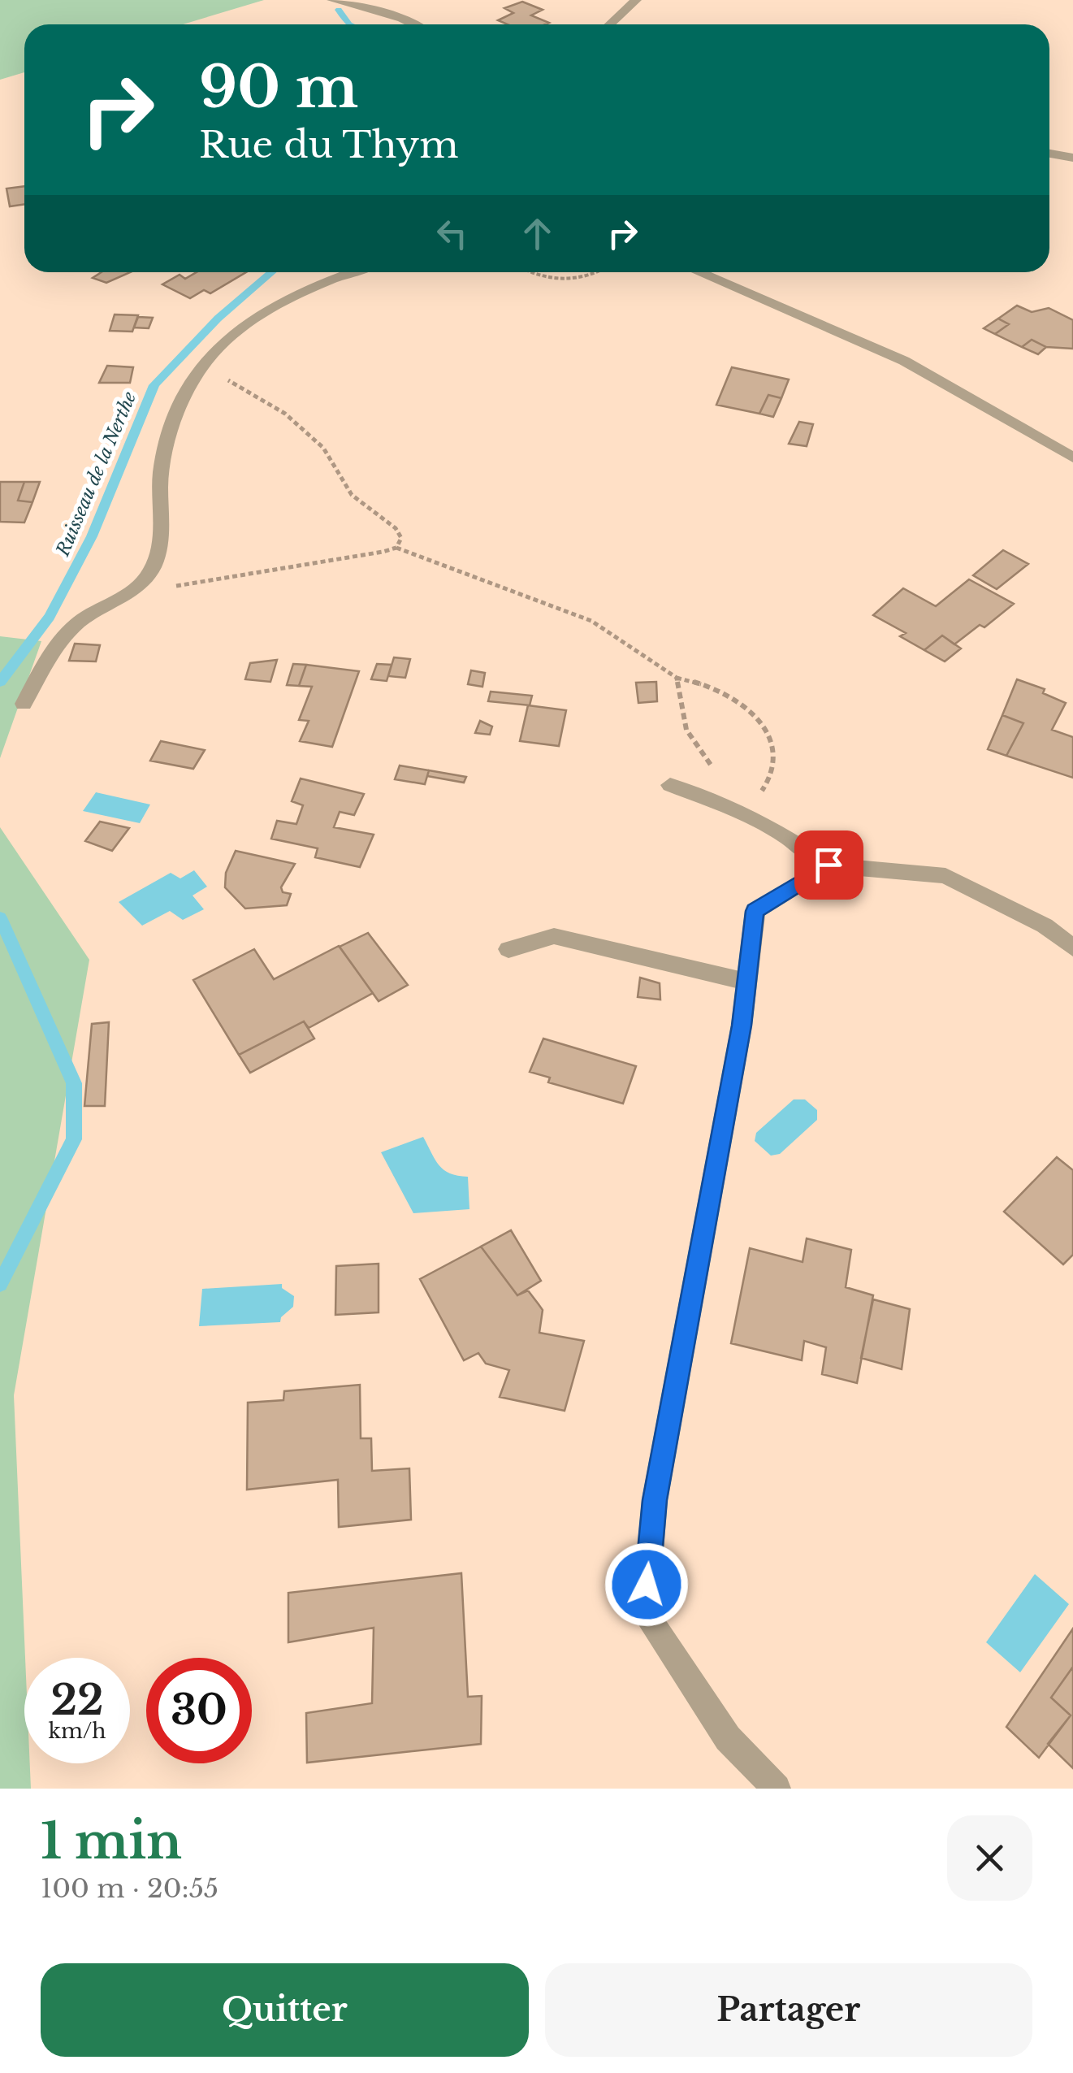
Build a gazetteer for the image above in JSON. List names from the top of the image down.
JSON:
{
  "water": ["Ruisseau de la Nerthe"],
  "page": {
    "turn": ["90 m", "Rue du Thym"],
    "speed": "22 km/h",
    "limit": "30",
    "heading": ["1 min", "100 m · 20:55"],
    "buttons": ["Quitter", "Partager"]
  }
}
